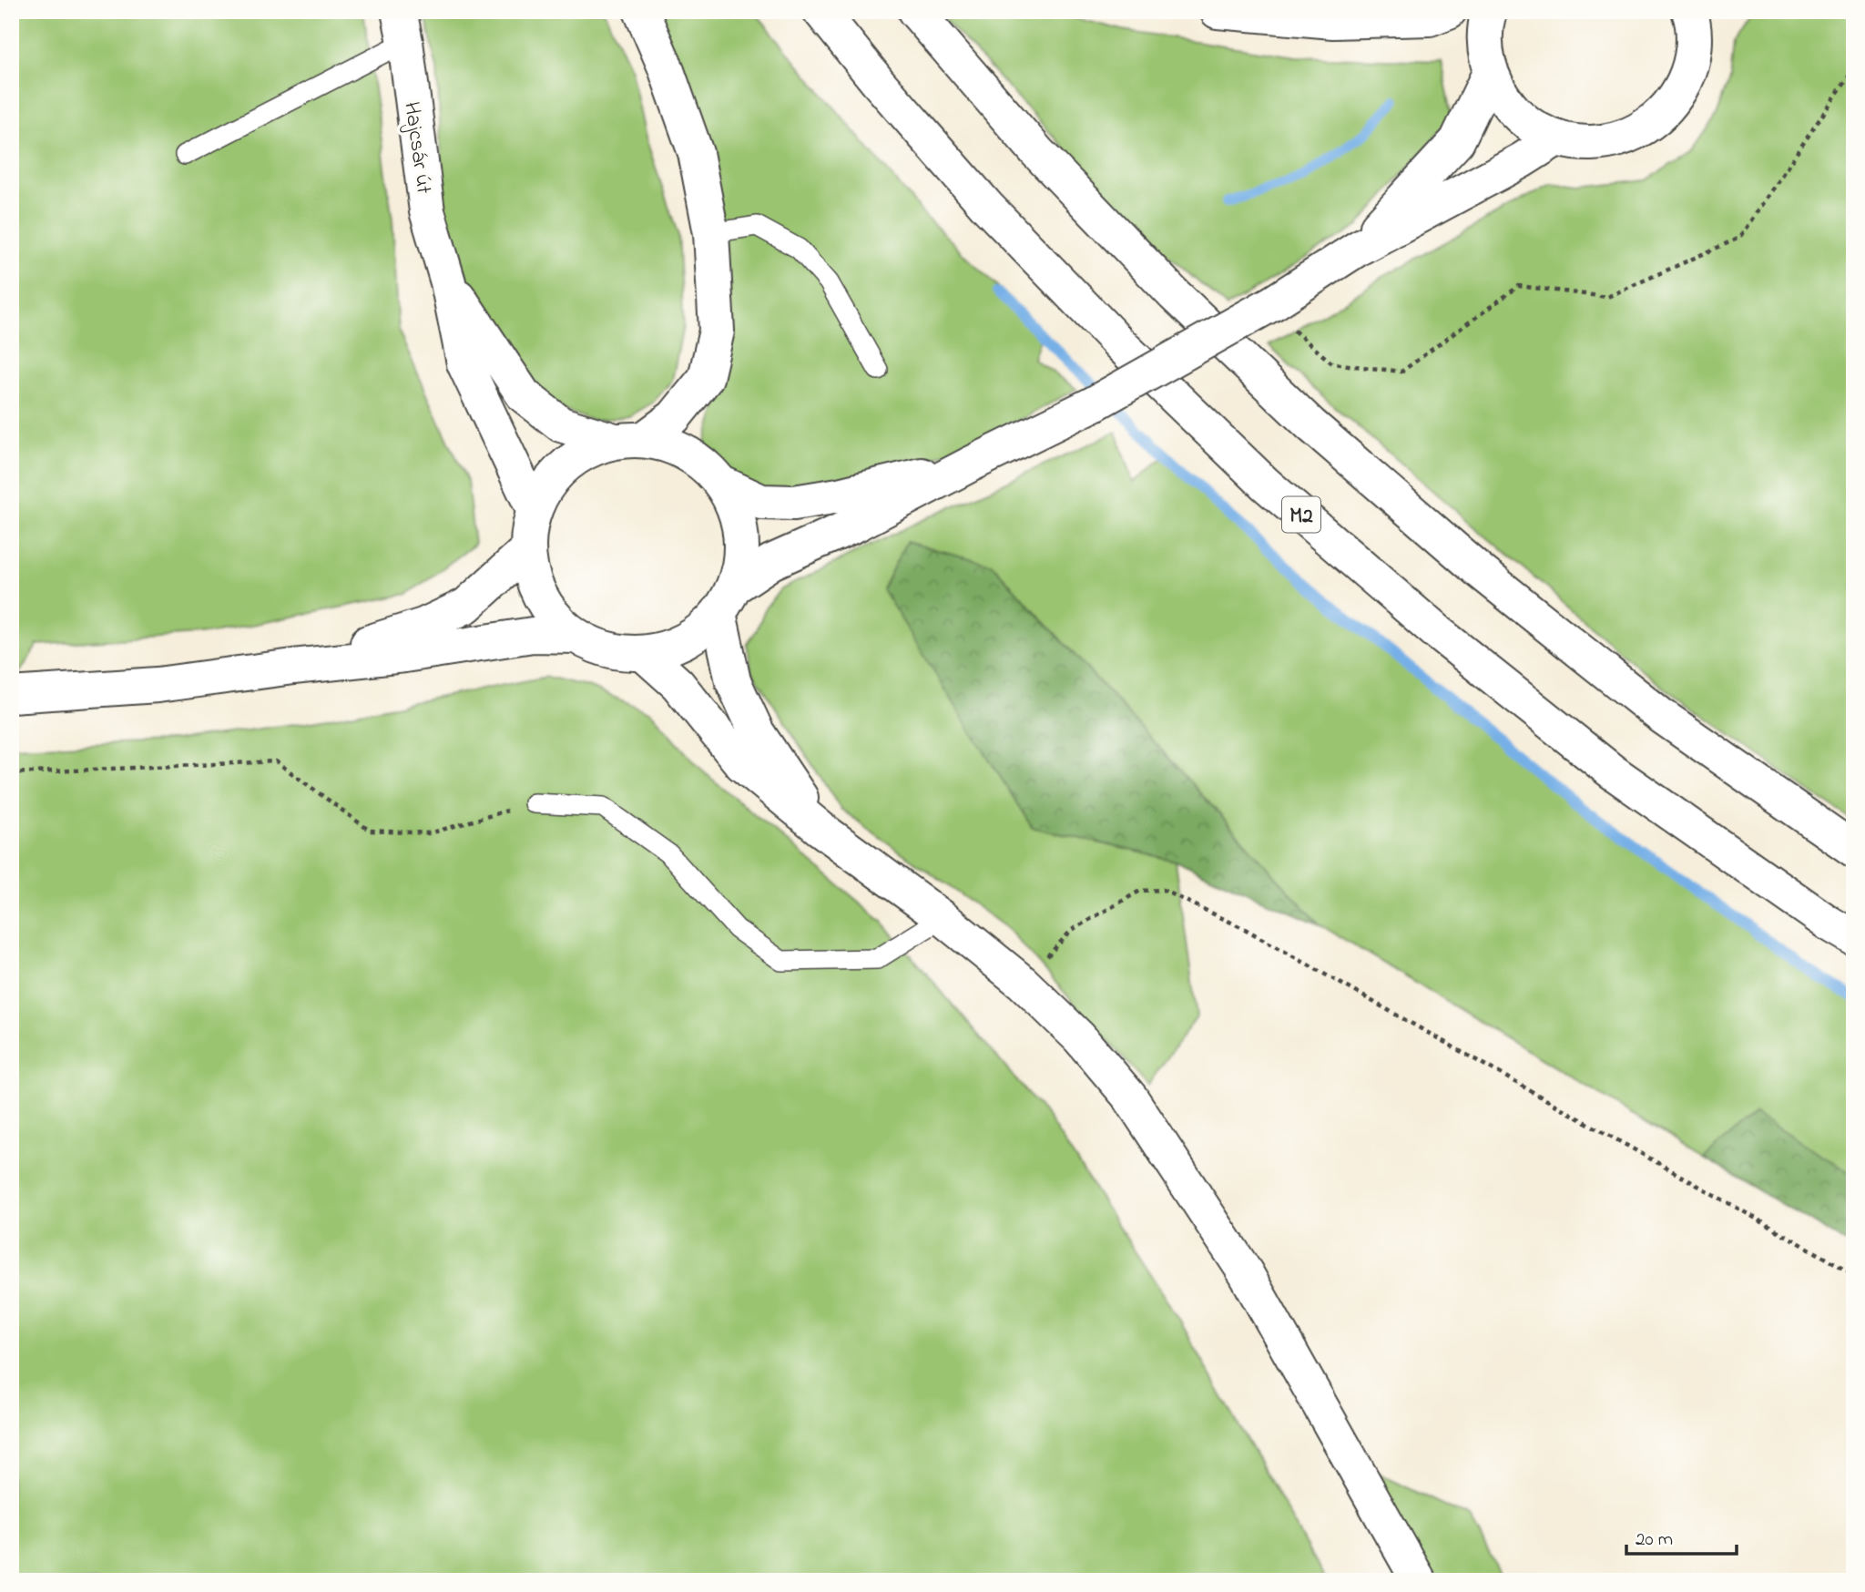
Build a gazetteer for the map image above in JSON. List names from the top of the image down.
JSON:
{
  "streets": {
    "main road": ["Hajcsár út", "M2"]
  },
  "scale_bar": "20 m"
}
